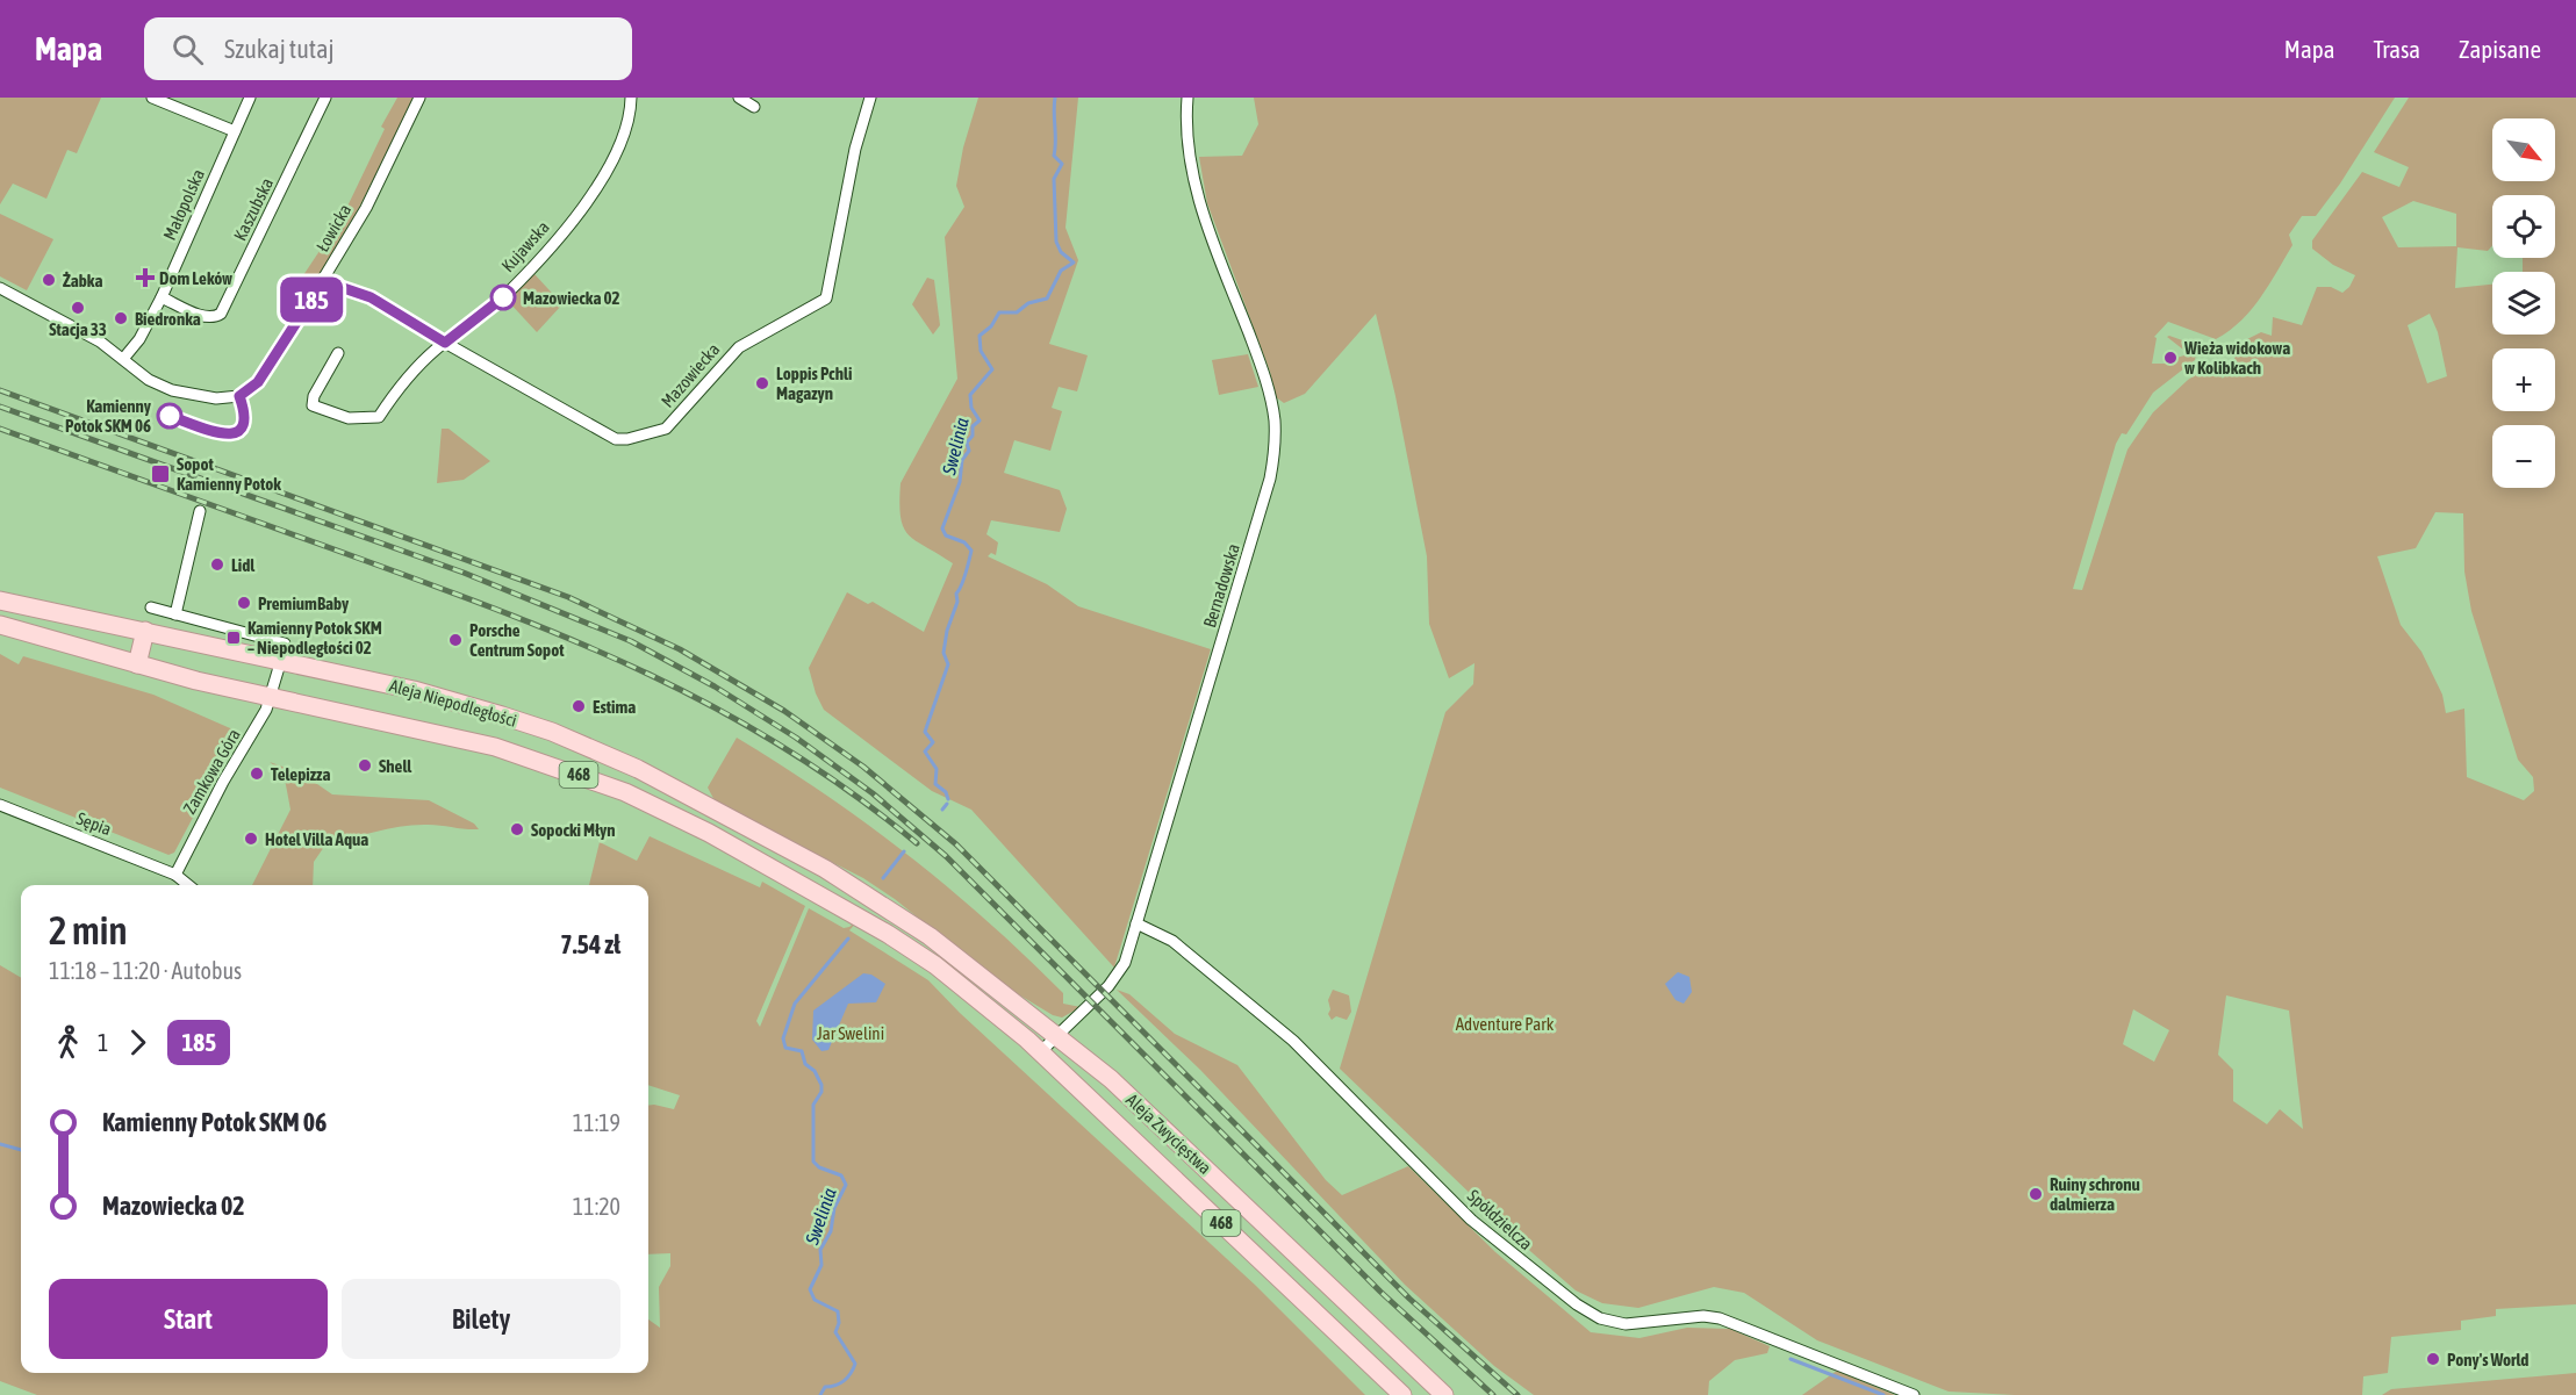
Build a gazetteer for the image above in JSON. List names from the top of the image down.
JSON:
{
  "streets": {
    "main road": ["Aleja Niepodległości", "468", "Aleja Zwycięstwa"],
    "street": [
      "Małopolska",
      "Kaszubska",
      "Łowicka",
      "Kujawska",
      "Mazowiecka",
      "Bernadowska",
      "Zamkowa Góra",
      "Sępia",
      "Spółdzielcza"
    ]
  },
  "crossings": [
    ["Małopolska", "Kaszubska"],
    ["Małopolska", "Łowicka"],
    ["Łowicka", "Mazowiecka"],
    ["Kujawska", "Mazowiecka"],
    ["Bernadowska", "Aleja Zwycięstwa"],
    ["Bernadowska", "Spółdzielcza"],
    ["Aleja Niepodległości", "Zamkowa Góra"],
    ["Aleja Niepodległości", "Aleja Zwycięstwa"],
    ["Zamkowa Góra", "Sępia"]
  ],
  "water": ["Swelinia"],
  "parks": ["Adventure Park", "Jar Swelini"],
  "places": {
    "health": ["Dom Leków"],
    "other": [
      "Żabka",
      "Mazowiecka 02",
      "Stacja 33",
      "Biedronka",
      "Wieża widokowa w Kolibkach",
      "Loppis Pchli Magazyn",
      "Kamienny Potok SKM 06",
      "Lidl",
      "PremiumBaby",
      "Porsche Centrum Sopot",
      "Estima",
      "Shell",
      "Telepizza",
      "Sopocki Młyn",
      "Hotel Villa Aqua",
      "Ruiny schronu dalmierza",
      "Pony's World"
    ],
    "transit": ["Sopot Kamienny Potok", "Kamienny Potok SKM – Niepodległości 02"]
  },
  "lines": ["bus line 185"],
  "north": "bottom right",
  "page": {
    "header": "Mapa",
    "search": "Szukaj tutaj",
    "nav": ["Mapa", "Trasa", "Zapisane"],
    "on_map": "185",
    "map_buttons": ["+", "−"],
    "heading": ["2 min", "11:18 – 11:20 · Autobus", "7.54 zł"],
    "legs": ["1", "185"],
    "list": [
      {
        "name": "Kamienny Potok SKM 06",
        "value": "11:19"
      },
      {
        "name": "Mazowiecka 02",
        "value": "11:20"
      }
    ],
    "buttons": ["Start", "Bilety"]
  }
}
